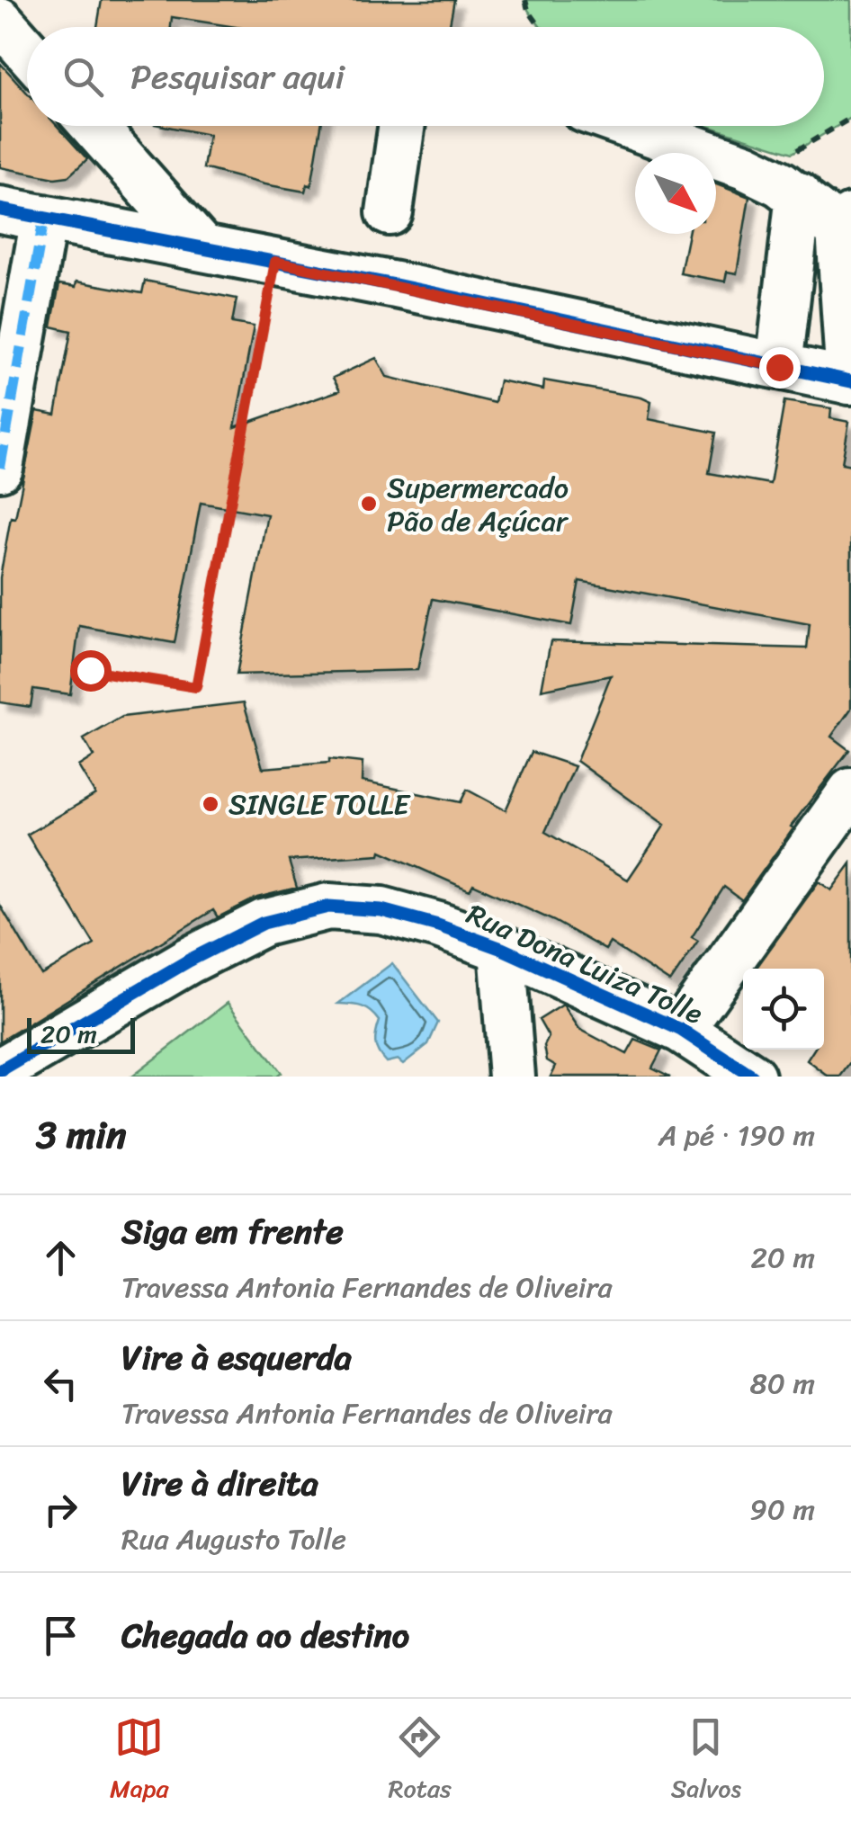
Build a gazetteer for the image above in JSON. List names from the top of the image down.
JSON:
{
  "streets": {
    "street": ["Rua Dona Luiza Tolle"]
  },
  "places": ["Supermercado Pão de Açúcar", "SINGLE TOLLE"],
  "scale_bar": "20 m",
  "north": "bottom right",
  "page": {
    "search": "Pesquisar aqui",
    "scale": "20 m",
    "heading": ["3 min", "A pé · 190 m"],
    "list": [
      ["Siga em frente", "Travessa Antonia Fernandes de Oliveira", "20 m"],
      ["Vire à esquerda", "Travessa Antonia Fernandes de Oliveira", "80 m"],
      ["Vire à direita", "Rua Augusto Tolle", "90 m"],
      "Chegada ao destino"
    ],
    "nav": ["Mapa", "Rotas", "Salvos"]
  }
}
